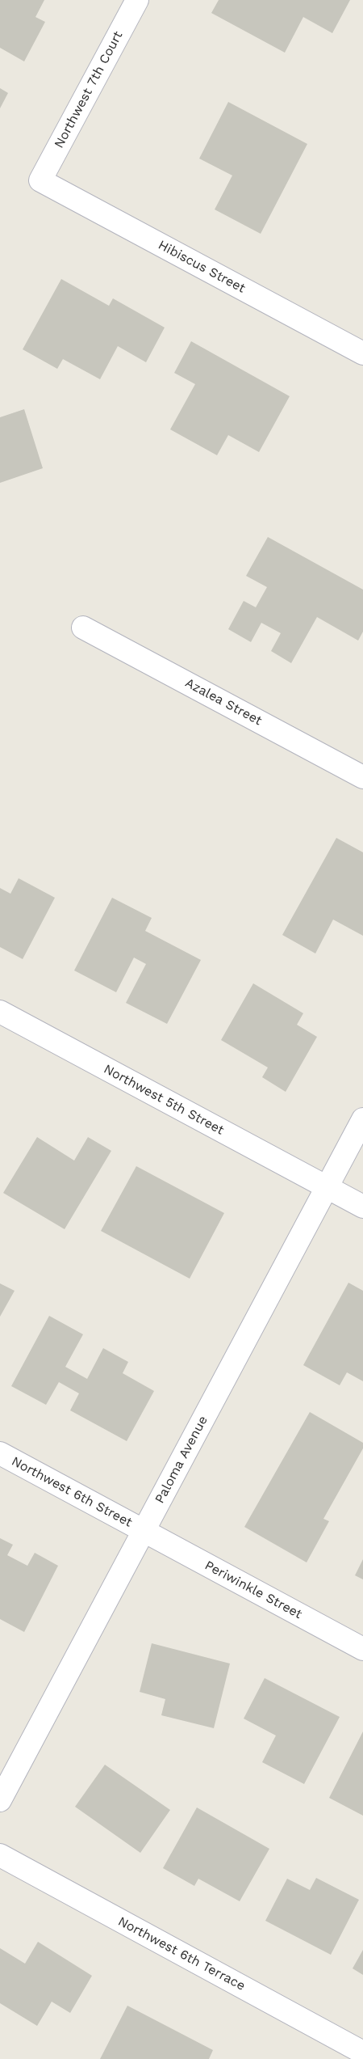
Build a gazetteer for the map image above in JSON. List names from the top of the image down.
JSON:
{
  "streets": {
    "street": [
      "Northwest 7th Court",
      "Hibiscus Street",
      "Azalea Street",
      "Northwest 5th Street",
      "Paloma Avenue",
      "Northwest 6th Street",
      "Periwinkle Street",
      "Northwest 6th Terrace"
    ]
  },
  "crossings": [
    ["Northwest 7th Court", "Hibiscus Street"],
    ["Northwest 5th Street", "Paloma Avenue"],
    ["Paloma Avenue", "Northwest 6th Street"],
    ["Paloma Avenue", "Periwinkle Street"],
    ["Northwest 6th Street", "Periwinkle Street"]
  ]
}
